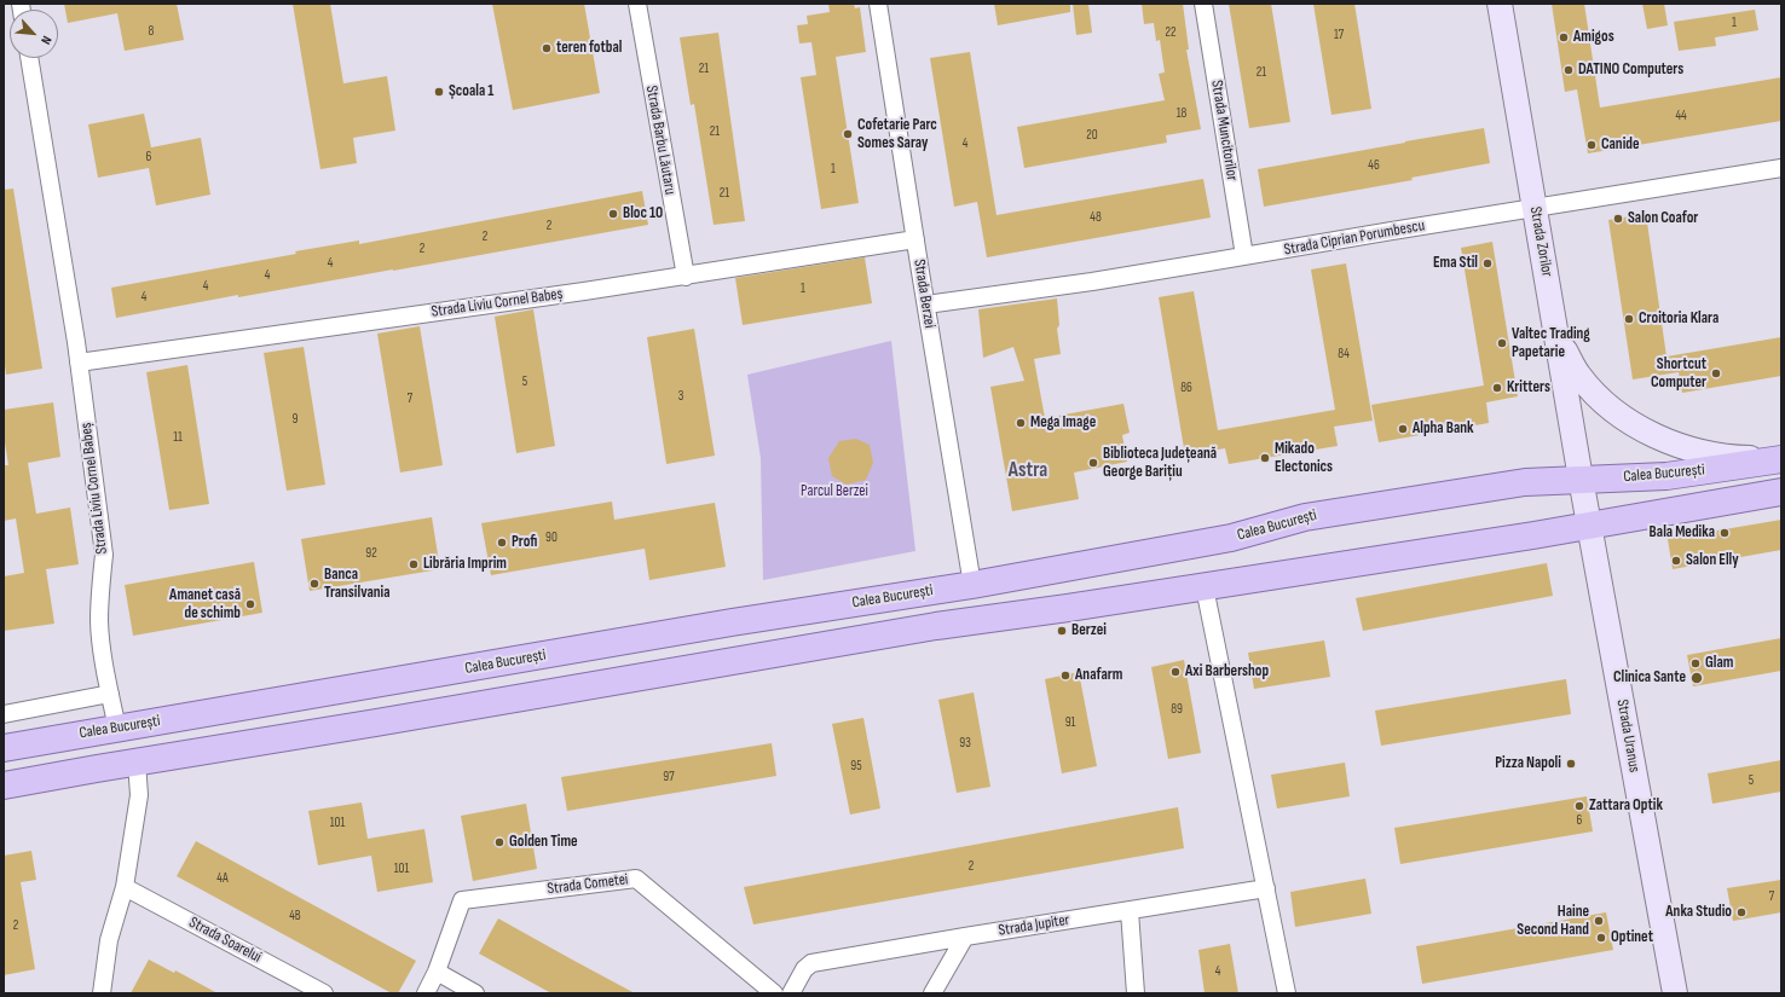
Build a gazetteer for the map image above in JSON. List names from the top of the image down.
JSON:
{
  "streets": {
    "main road": ["Calea București"],
    "street": [
      "Strada Muncitorilor",
      "Strada Barbu Lăutaru",
      "Strada Ciprian Porumbescu",
      "Strada Zorilor",
      "Strada Berzei",
      "Strada Liviu Cornel Babeș",
      "Strada Uranus",
      "Strada Cometei",
      "Strada Jupiter",
      "Strada Soarelui"
    ]
  },
  "crossings": [
    ["Strada Muncitorilor", "Strada Ciprian Porumbescu"],
    ["Strada Barbu Lăutaru", "Strada Liviu Cornel Babeș"],
    ["Strada Ciprian Porumbescu", "Strada Zorilor"],
    ["Strada Ciprian Porumbescu", "Strada Berzei"],
    ["Strada Zorilor", "Calea București"],
    ["Strada Zorilor", "Strada Uranus"],
    ["Strada Berzei", "Strada Liviu Cornel Babeș"],
    ["Strada Berzei", "Calea București"],
    ["Strada Liviu Cornel Babeș", "Calea București"],
    ["Calea București", "Strada Uranus"]
  ],
  "districts": ["Astra"],
  "parks": ["Parcul Berzei"],
  "places": [
    "Amigos",
    "teren fotbal",
    "DATINO Computers",
    "Școala 1",
    "Cofetarie Parc Somes Saray",
    "Canide",
    "Bloc 10",
    "Salon Coafor",
    "Ema Stil",
    "Croitoria Klara",
    "Valtec Trading Papetarie",
    "Shortcut Computer",
    "Kritters",
    "Mega Image",
    "Alpha Bank",
    "Mikado Electonics",
    "Biblioteca Județeană George Barițiu",
    "Bala Medika",
    "Profi",
    "Salon Elly",
    "Librăria Imprim",
    "Banca Transilvania",
    "Amanet casă de schimb",
    "Berzei",
    "Glam",
    "Axi Barbershop",
    "Anafarm",
    "Clinica Sante",
    "Pizza Napoli",
    "Zattara Optik",
    "Golden Time",
    "Anka Studio",
    "Haine Second Hand",
    "Optinet"
  ],
  "house_numbers": [
    "1",
    "8",
    "22",
    "17",
    "21",
    "21",
    "18",
    "44",
    "21",
    "20",
    "4",
    "6",
    "46",
    "1",
    "21",
    "48",
    "2",
    "2",
    "2",
    "4",
    "4",
    "4",
    "1",
    "4",
    "84",
    "5",
    "86",
    "3",
    "7",
    "9",
    "11",
    "90",
    "92",
    "89",
    "91",
    "93",
    "95",
    "97",
    "5",
    "6",
    "101",
    "2",
    "101",
    "4A",
    "7",
    "4B",
    "2",
    "4"
  ],
  "north": "bottom right"
}
